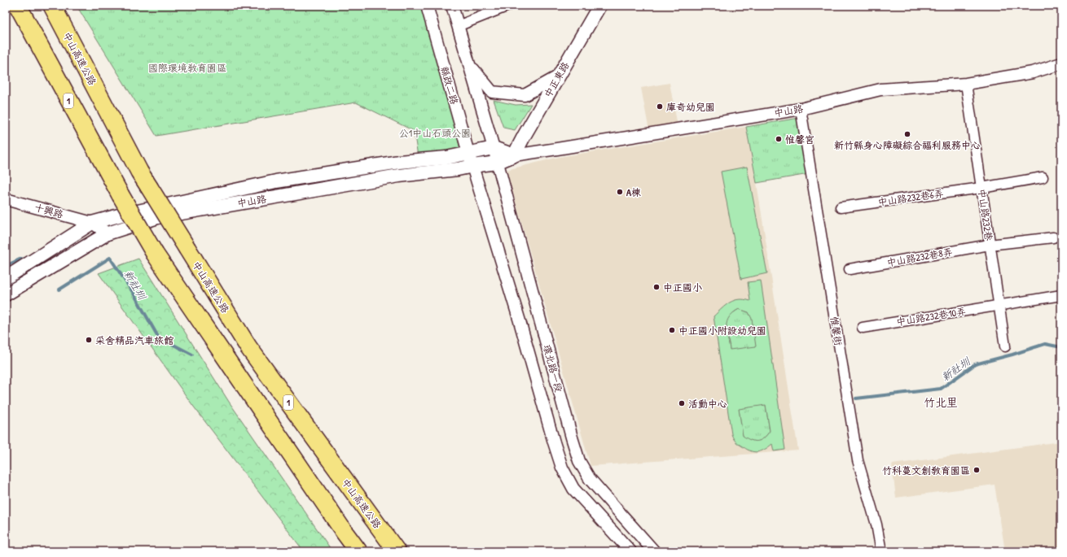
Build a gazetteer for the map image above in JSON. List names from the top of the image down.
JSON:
{
  "streets": {
    "highway": ["中山高速公路", "1"],
    "main road": ["中正東路", "中山路"],
    "street": [
      "縣政二路",
      "中山路232巷6弄",
      "十興路",
      "中山路232巷",
      "中山路232巷8弄",
      "中山路232巷10弄",
      "惟馨街",
      "環北路一段"
    ]
  },
  "crossings": [
    ["中正東路", "中山路"],
    ["縣政二路", "中山路"],
    ["縣政二路", "環北路一段"],
    ["中山路", "十興路"],
    ["中山路", "中山路232巷"],
    ["中山路", "惟馨街"],
    ["中山路", "環北路一段"],
    ["中山路232巷6弄", "中山路232巷"],
    ["中山路232巷", "中山路232巷8弄"],
    ["中山路232巷", "中山路232巷10弄"]
  ],
  "districts": ["竹北里"],
  "water": ["新社圳"],
  "parks": ["國際環境教育園區", "公1中山石頭公園"],
  "places": [
    "庫奇幼兒園",
    "新竹縣身心障礙綜合福利服務中心",
    "惟馨宮",
    "A棟",
    "中正國小",
    "中正國小附設幼兒園",
    "采舍精品汽車旅館",
    "活動中心",
    "竹科蔓文創教育園區"
  ]
}
